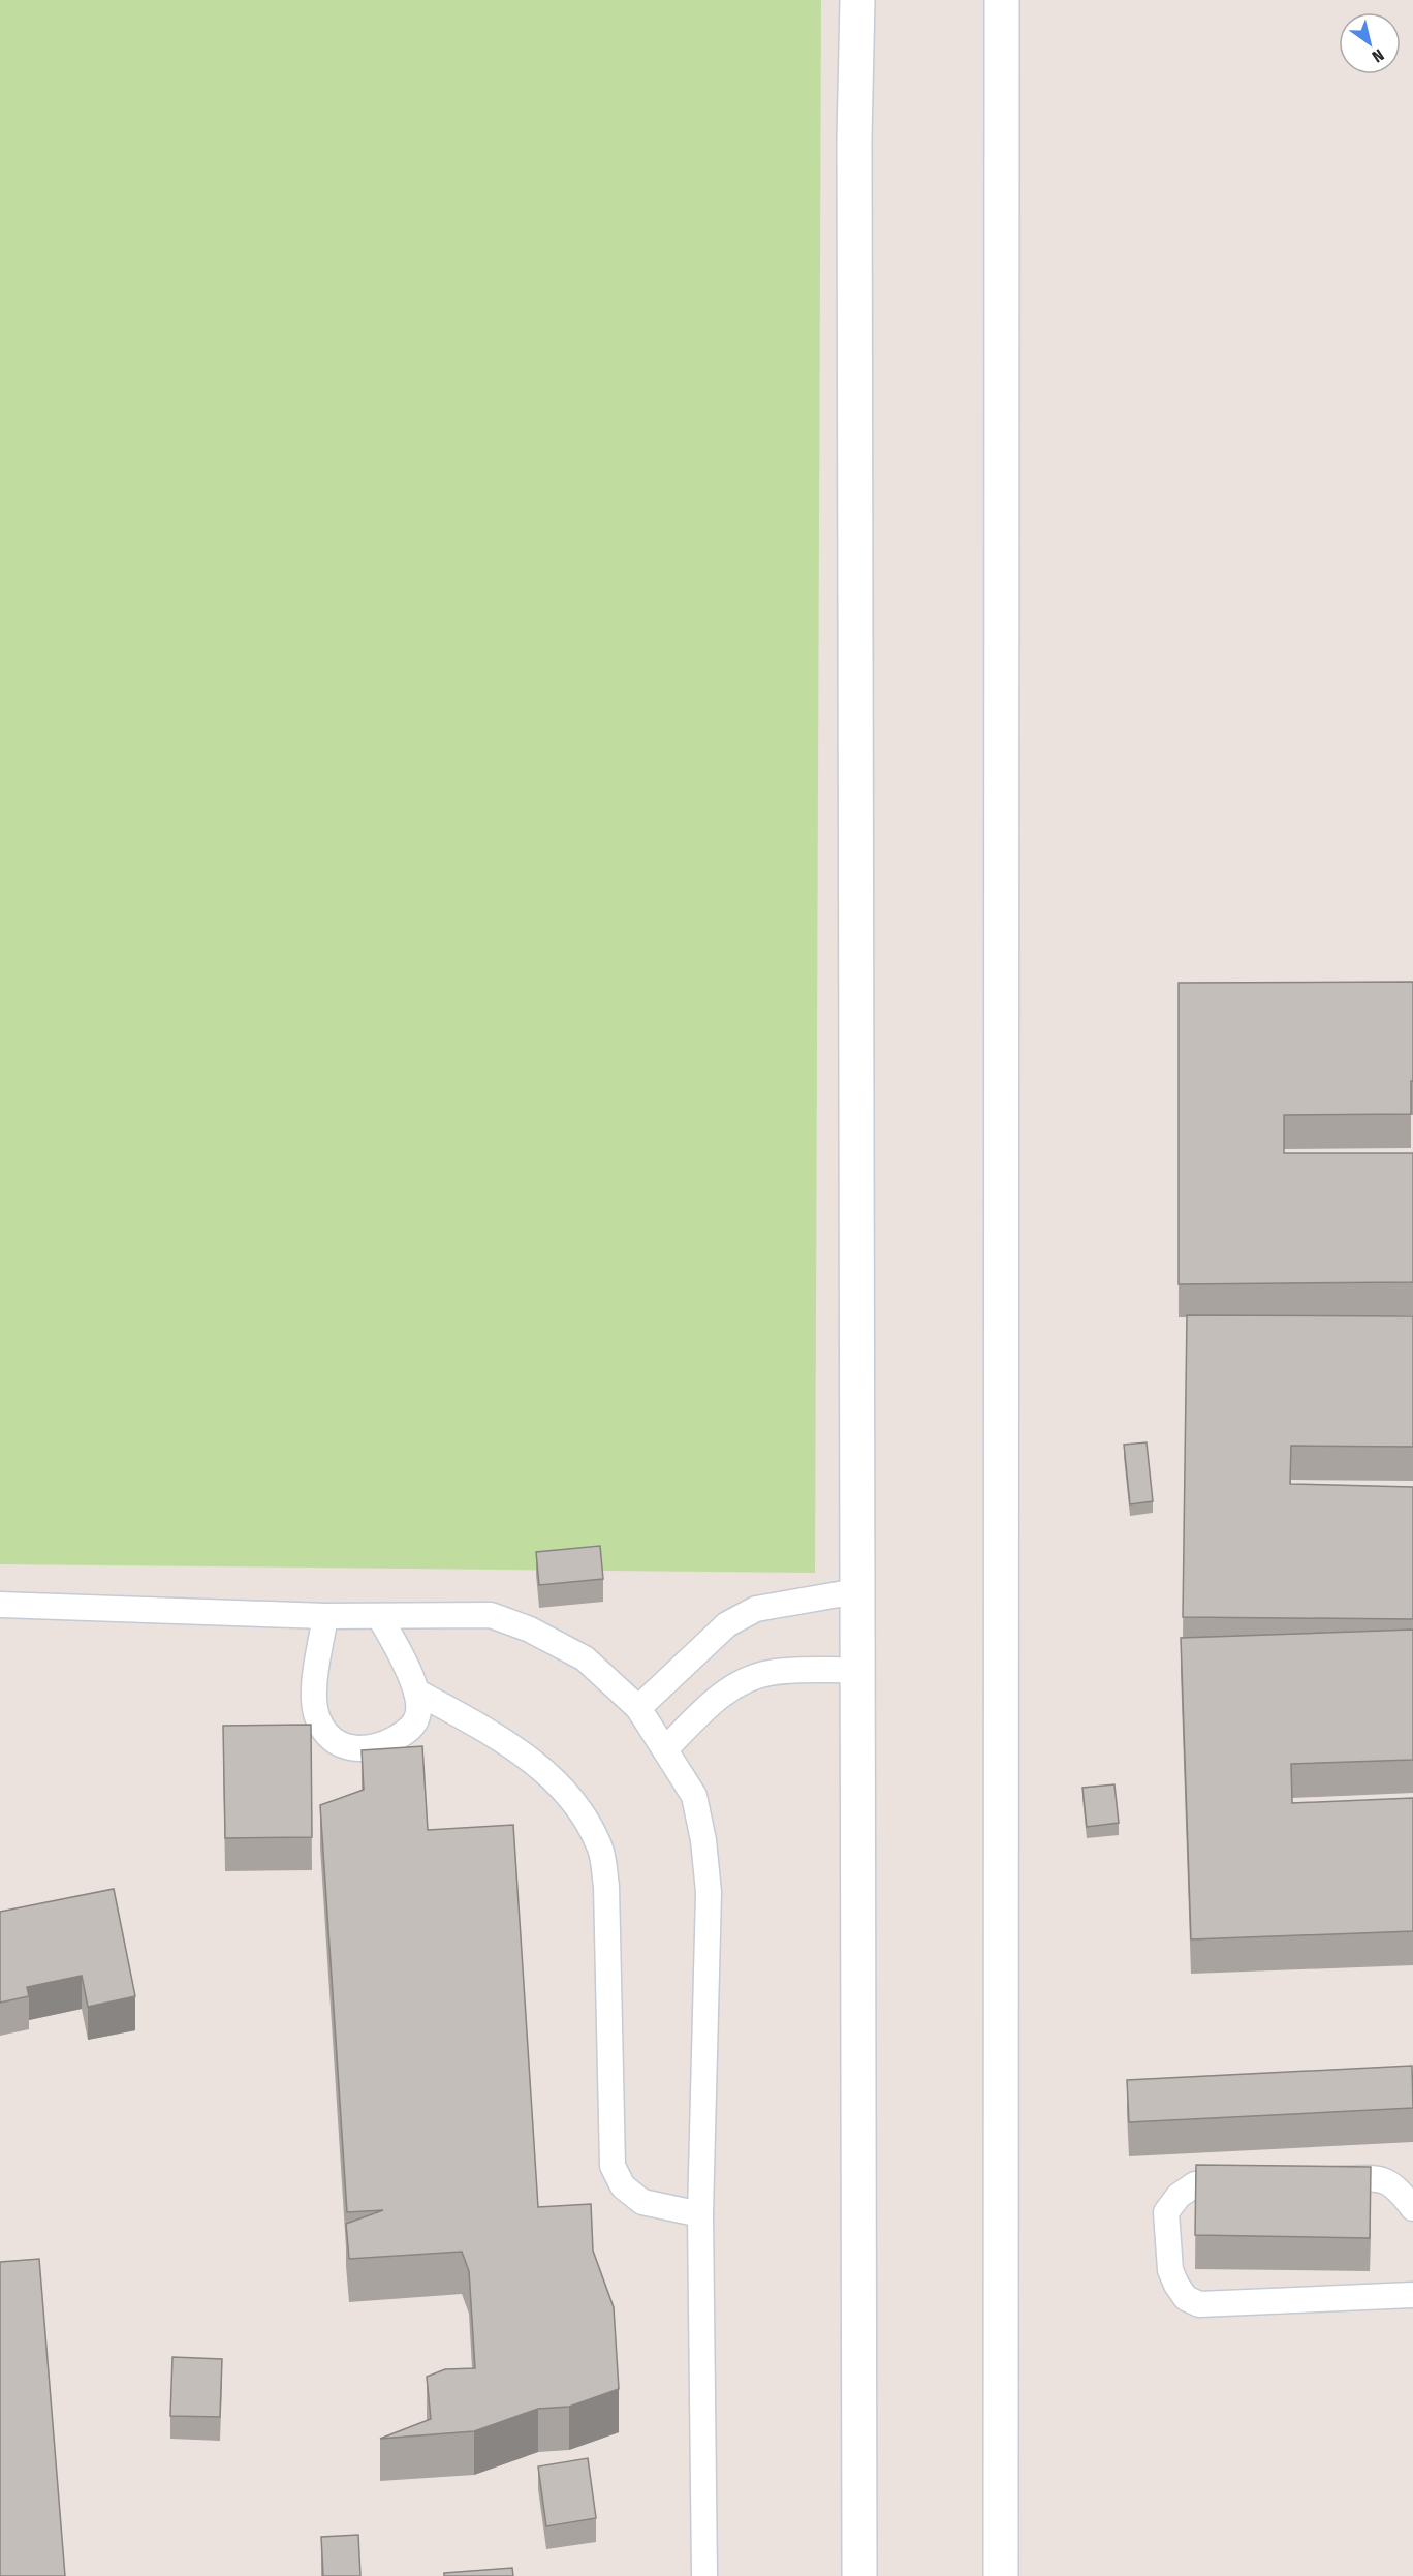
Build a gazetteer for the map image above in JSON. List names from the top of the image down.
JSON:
{
  "north": "bottom right"
}
